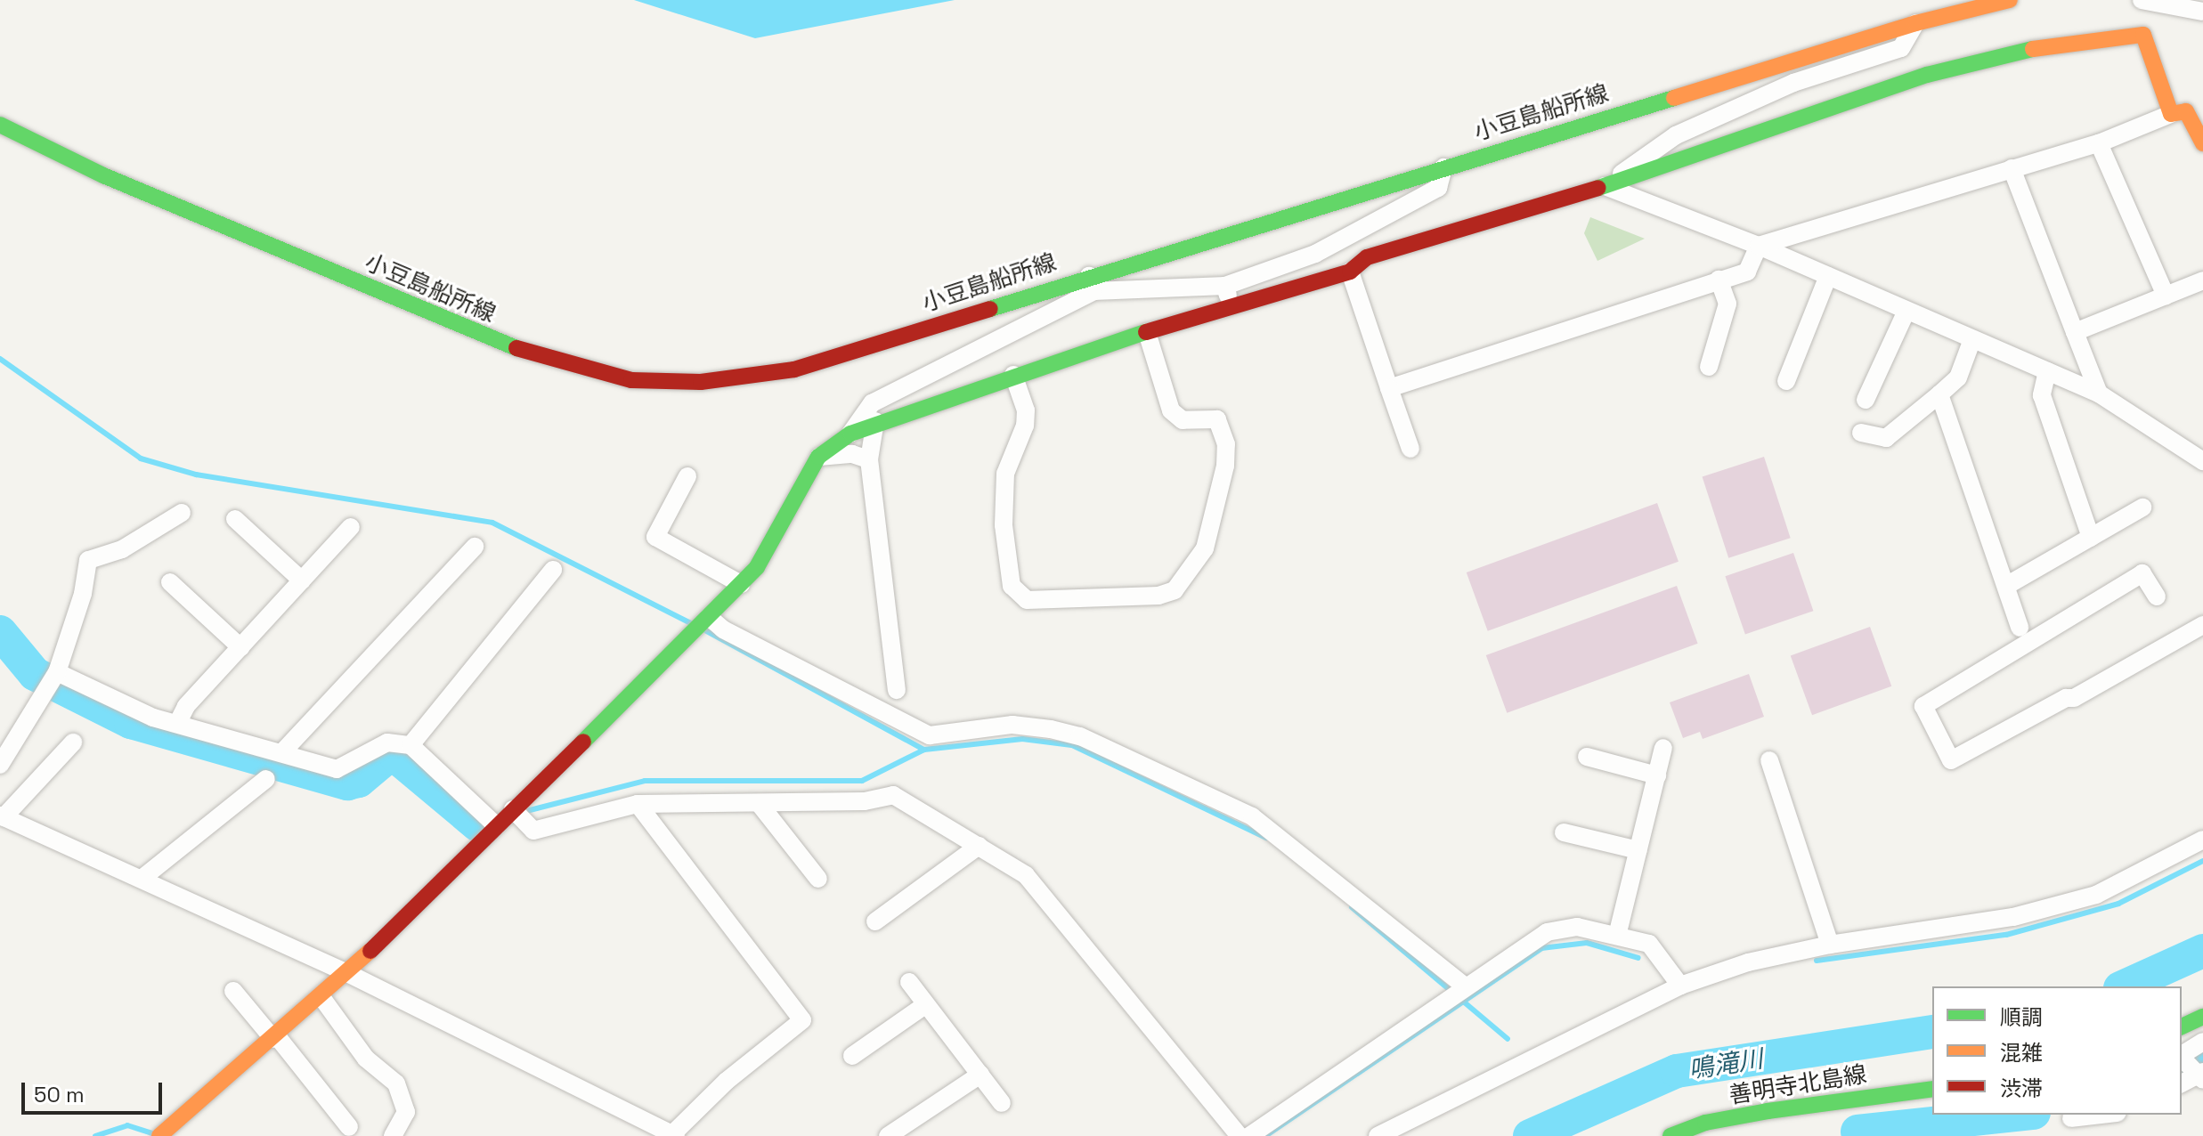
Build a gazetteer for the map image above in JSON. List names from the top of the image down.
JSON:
{
  "streets": {
    "street": ["小豆島船所線", "善明寺北島線"]
  },
  "water": ["鳴滝川"],
  "legend": ["順調", "混雑", "渋滞"],
  "scale_bar": "50 m"
}
